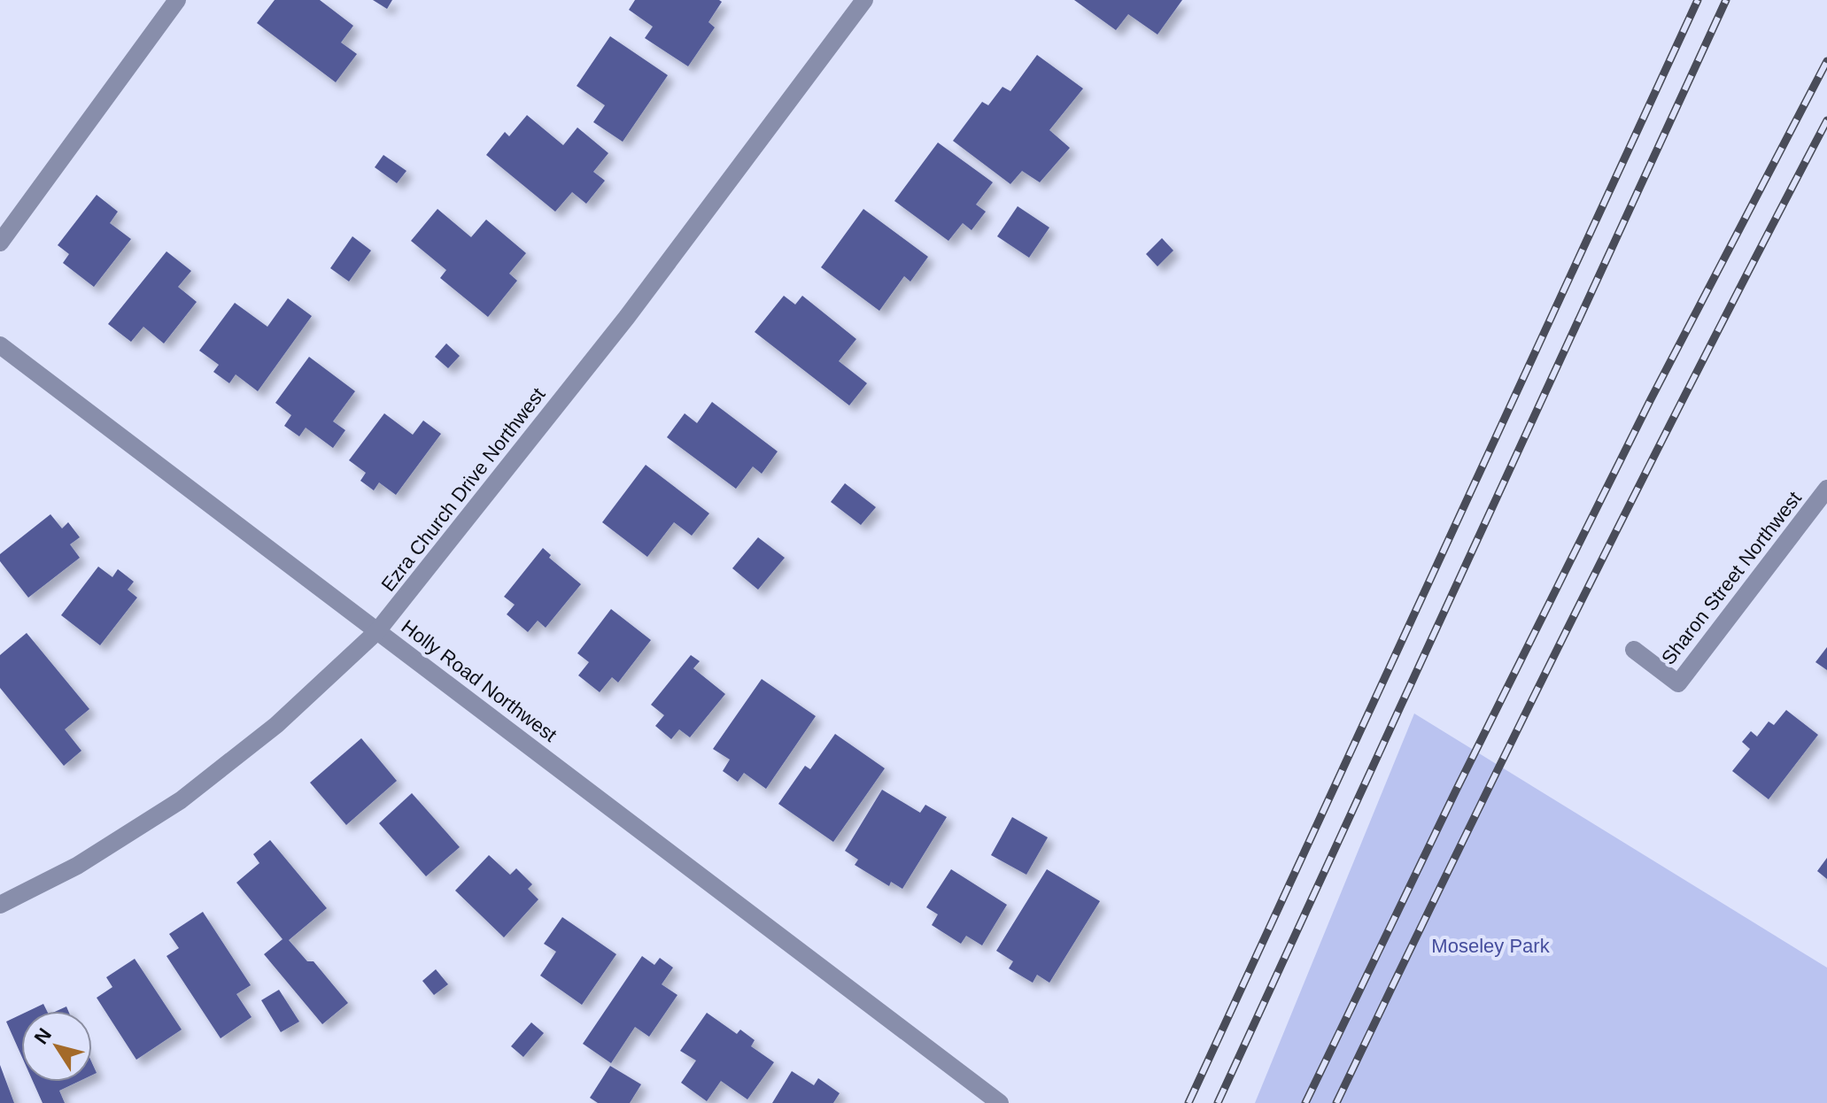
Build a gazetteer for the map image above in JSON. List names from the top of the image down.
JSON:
{
  "streets": {
    "street": ["Ezra Church Drive Northwest", "Sharon Street Northwest", "Holly Road Northwest"]
  },
  "crossings": [
    ["Ezra Church Drive Northwest", "Holly Road Northwest"]
  ],
  "parks": ["Moseley Park"],
  "north": "top left"
}
